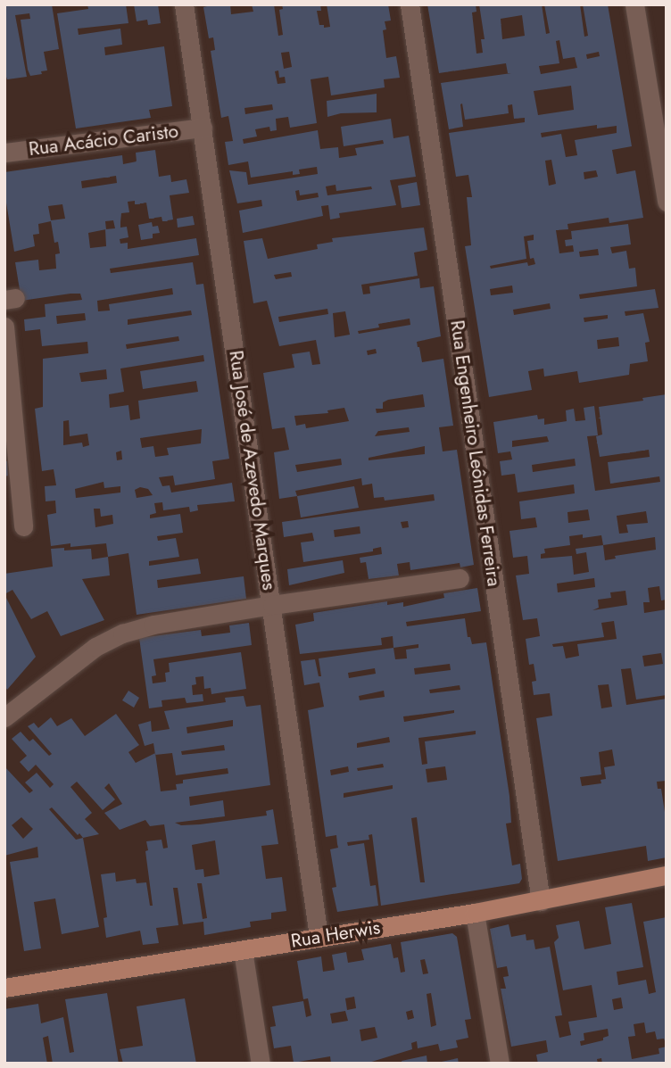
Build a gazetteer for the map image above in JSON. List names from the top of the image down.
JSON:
{
  "streets": {
    "main road": ["Rua Herwis"],
    "street": ["Rua Acácio Caristo", "Rua Engenheiro Leônidas Ferreira", "Rua José de Azevedo Marques"]
  },
  "crossings": [
    ["Rua Acácio Caristo", "Rua José de Azevedo Marques"],
    ["Rua Engenheiro Leônidas Ferreira", "Rua Herwis"],
    ["Rua José de Azevedo Marques", "Rua Herwis"]
  ]
}
